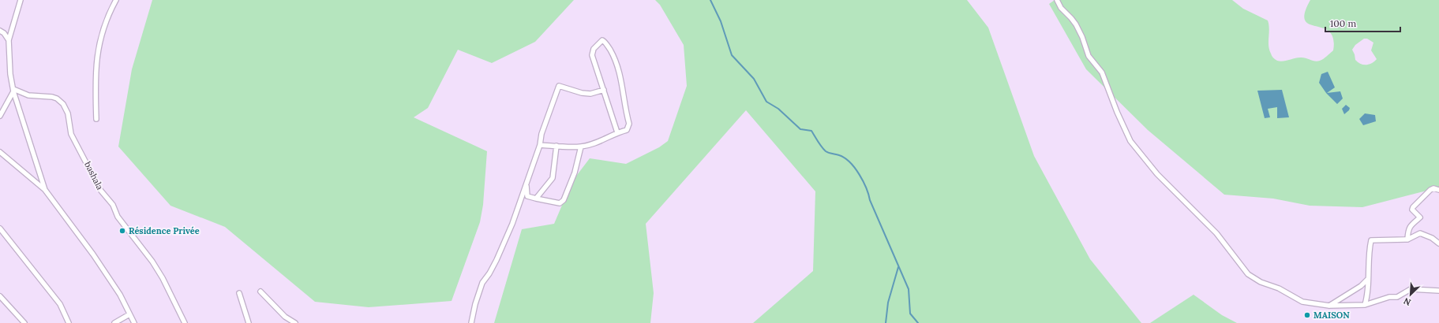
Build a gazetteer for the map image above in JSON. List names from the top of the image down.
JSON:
{
  "streets": {
    "street": ["bashala"]
  },
  "places": ["Résidence Privée", "MAISON"],
  "scale_bar": "100 m",
  "north": "bottom left"
}
